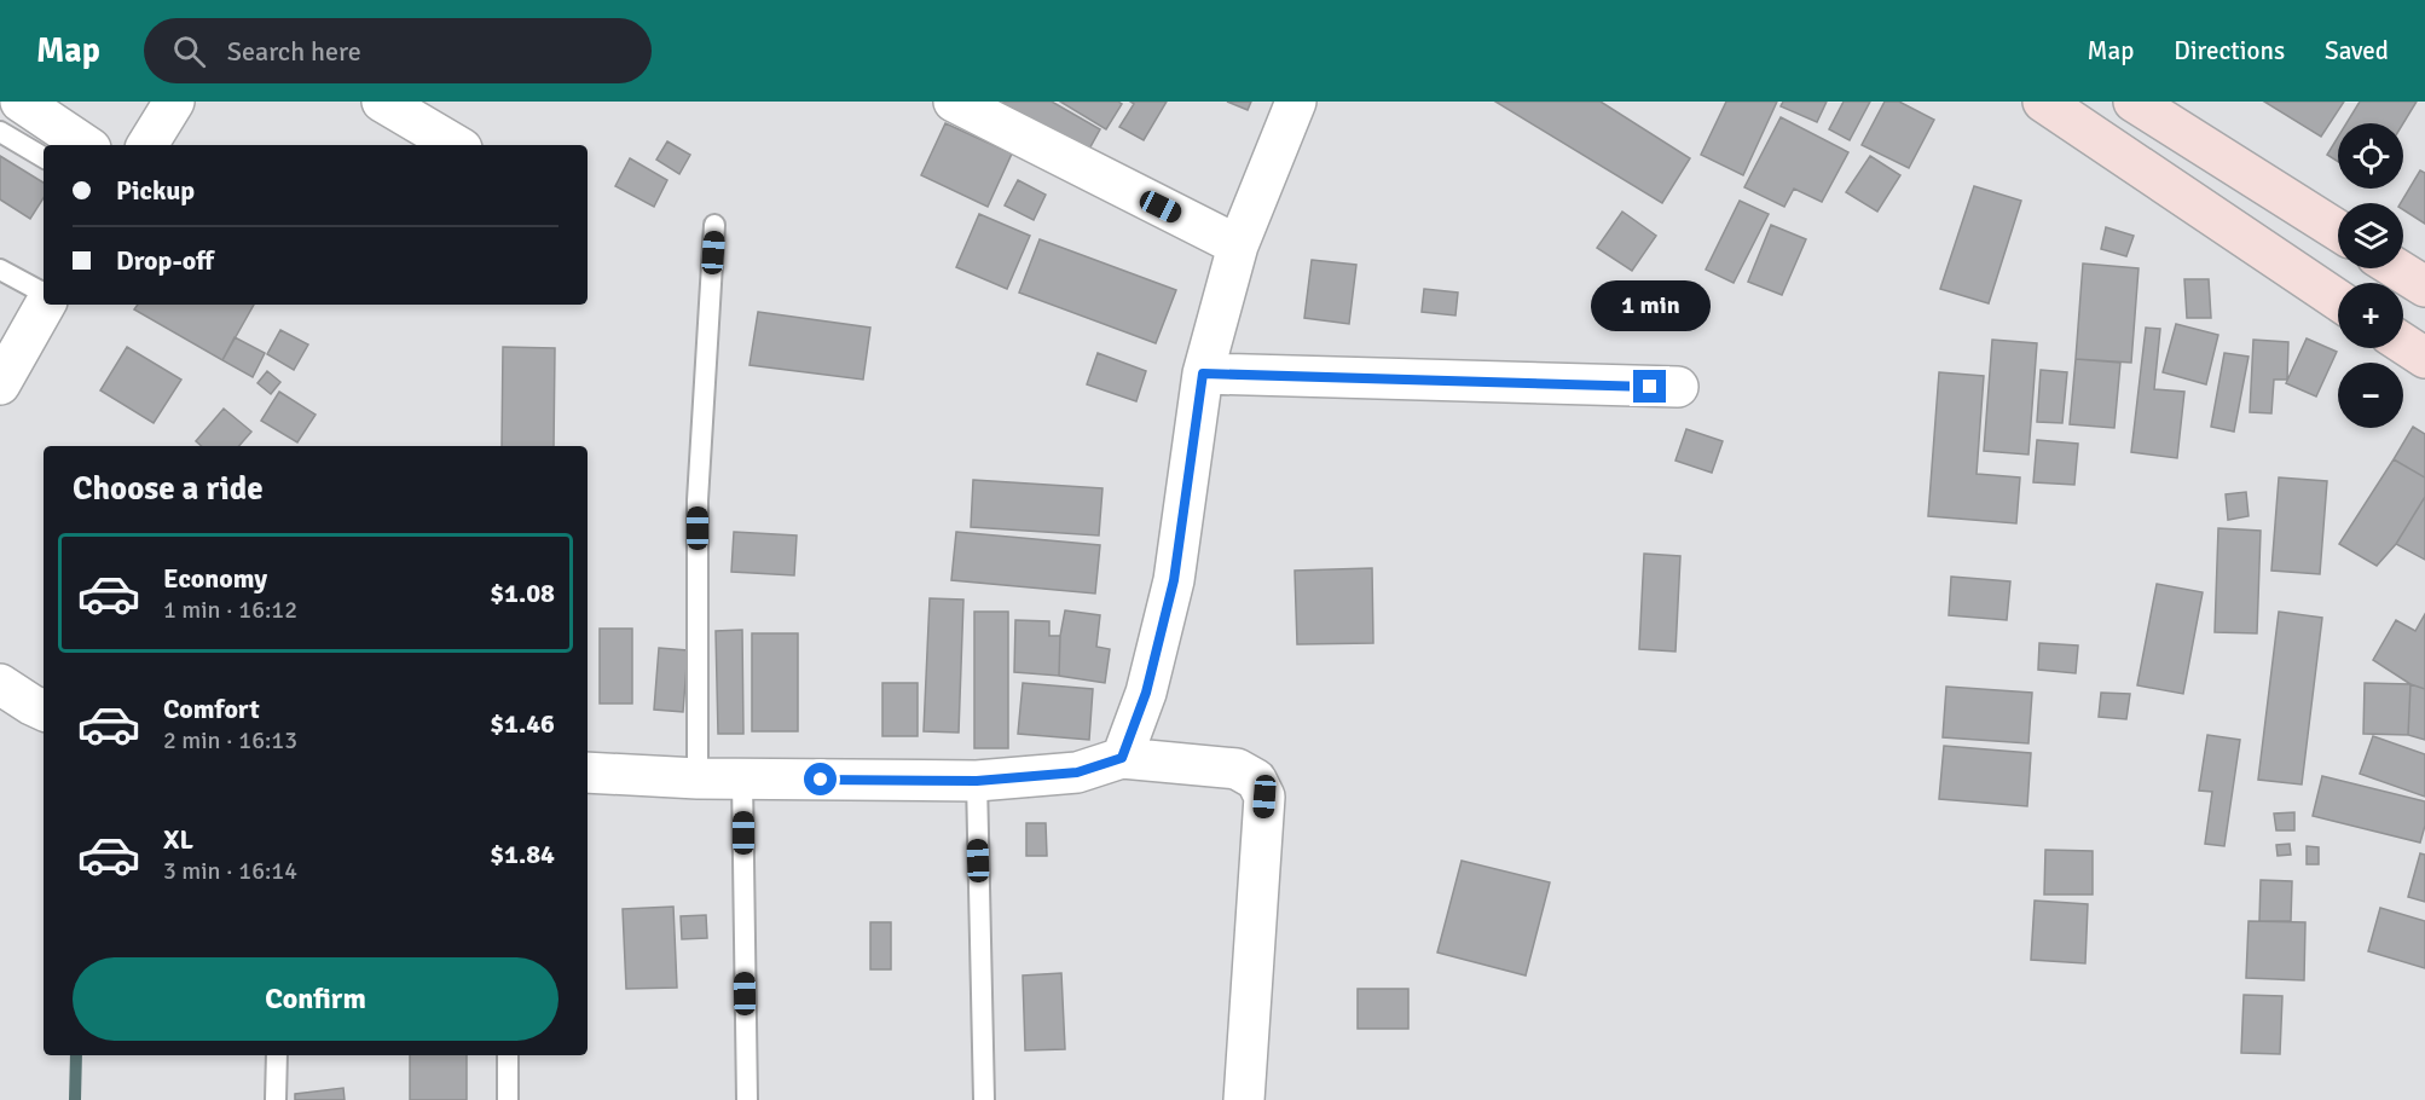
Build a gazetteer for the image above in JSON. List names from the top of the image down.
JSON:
{
  "page": {
    "header": "Map",
    "search": "Search here",
    "nav": ["Map", "Directions", "Saved"],
    "map_buttons": ["+", "−"],
    "banner": ["Pickup", "Drop-off"],
    "bubble": "1 min",
    "heading": "Choose a ride",
    "list": [
      {
        "name": "Economy",
        "note": "1 min · 16:12",
        "value": "$1.08"
      },
      {
        "name": "Comfort",
        "note": "2 min · 16:13",
        "value": "$1.46"
      },
      {
        "name": "XL",
        "note": "3 min · 16:14",
        "value": "$1.84"
      }
    ],
    "buttons": "Confirm"
  }
}
